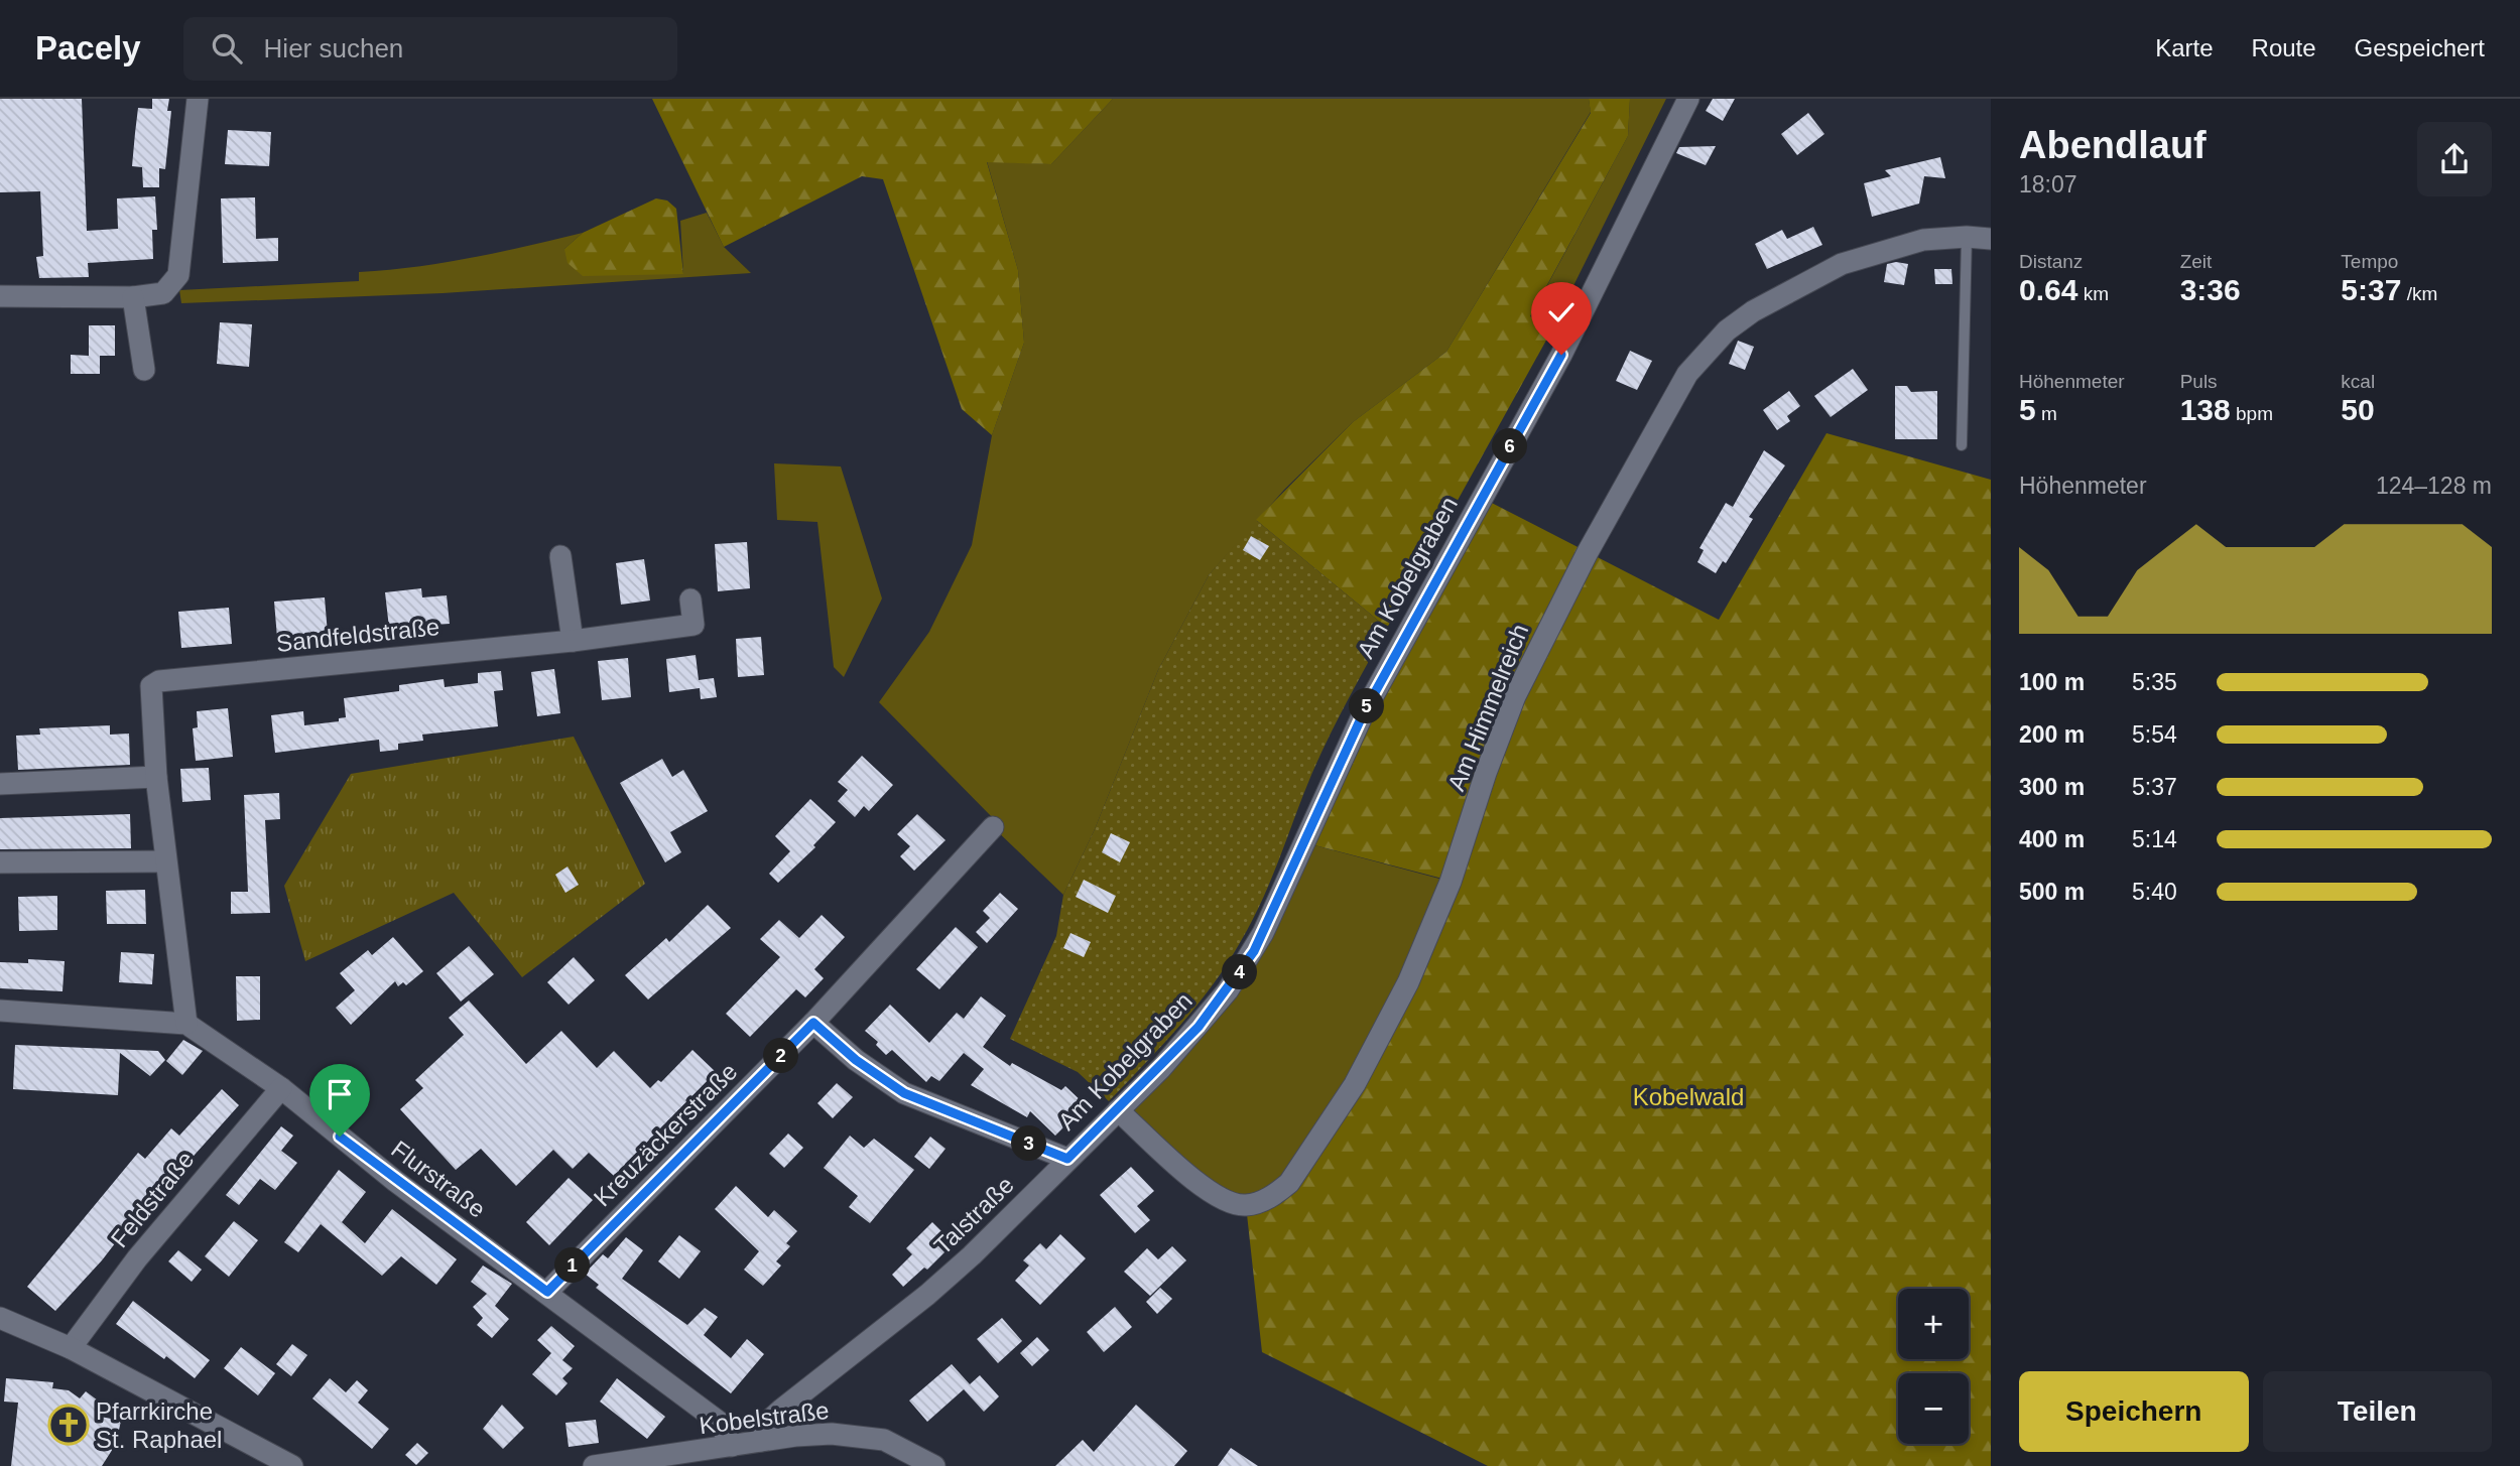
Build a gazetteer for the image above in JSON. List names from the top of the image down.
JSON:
{
  "streets": {
    "street": [
      "Am Kobelgraben",
      "Sandfeldstraße",
      "Am Himmelreich",
      "Kreuzäckerstraße",
      "Flurstraße",
      "Feldstraße",
      "Talstraße",
      "Kobelstraße"
    ]
  },
  "crossings": [
    ["Am Kobelgraben", "Am Himmelreich"],
    ["Am Kobelgraben", "Talstraße"],
    ["Kreuzäckerstraße", "Flurstraße"],
    ["Kreuzäckerstraße", "Talstraße"],
    ["Flurstraße", "Feldstraße"],
    ["Flurstraße", "Kobelstraße"],
    ["Talstraße", "Kobelstraße"]
  ],
  "parks": ["Kobelwald"],
  "places": {
    "church": ["Pfarrkirche St. Raphael"]
  },
  "page": {
    "header": "Pacely",
    "search": "Hier suchen",
    "nav": ["Karte", "Route", "Gespeichert"],
    "heading": ["Abendlauf", "18:07"],
    "stats": [
      ["Distanz", "0.64 km"],
      ["Zeit", "3:36"],
      ["Tempo", "5:37 /km"],
      ["Höhenmeter", "5 m"],
      ["Puls", "138 bpm"],
      ["kcal", "50"]
    ],
    "pins": [
      "6",
      "5",
      "4",
      "2",
      "3",
      "1"
    ],
    "chart": ["Höhenmeter", "124–128 m"],
    "list": [
      {
        "name": "100 m",
        "note": "5:35"
      },
      {
        "name": "200 m",
        "note": "5:54"
      },
      {
        "name": "300 m",
        "note": "5:37"
      },
      {
        "name": "400 m",
        "note": "5:14"
      },
      {
        "name": "500 m",
        "note": "5:40"
      }
    ],
    "map_buttons": ["+", "−"],
    "buttons": ["Speichern", "Teilen"]
  }
}
